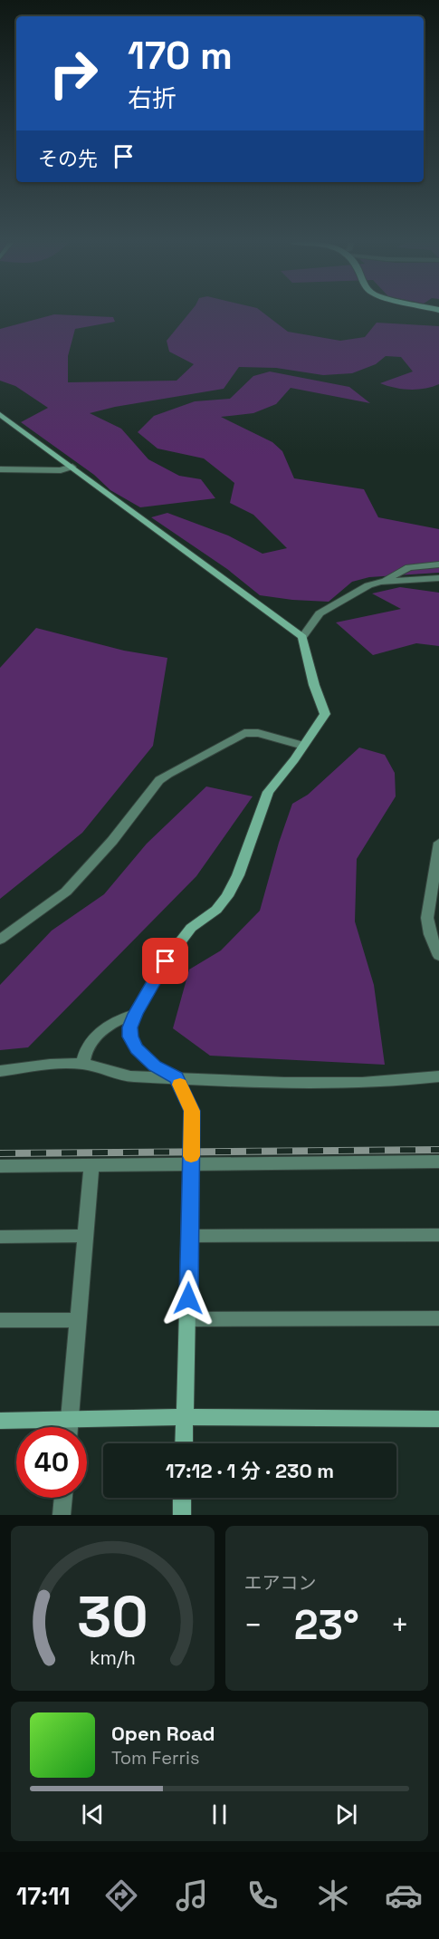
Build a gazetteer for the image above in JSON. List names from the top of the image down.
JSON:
{
  "page": {
    "turn": ["170 m", "右折"],
    "then": "その先",
    "limit": "40",
    "trip": "17:12 · 1 分 · 230 m",
    "tile": "エアコン",
    "heat": ["−", "23°", "+"],
    "song": ["Open Road", "Tom Ferris"],
    "tabs": "17:11",
    "gauge": ["30", "km/h"]
  }
}
